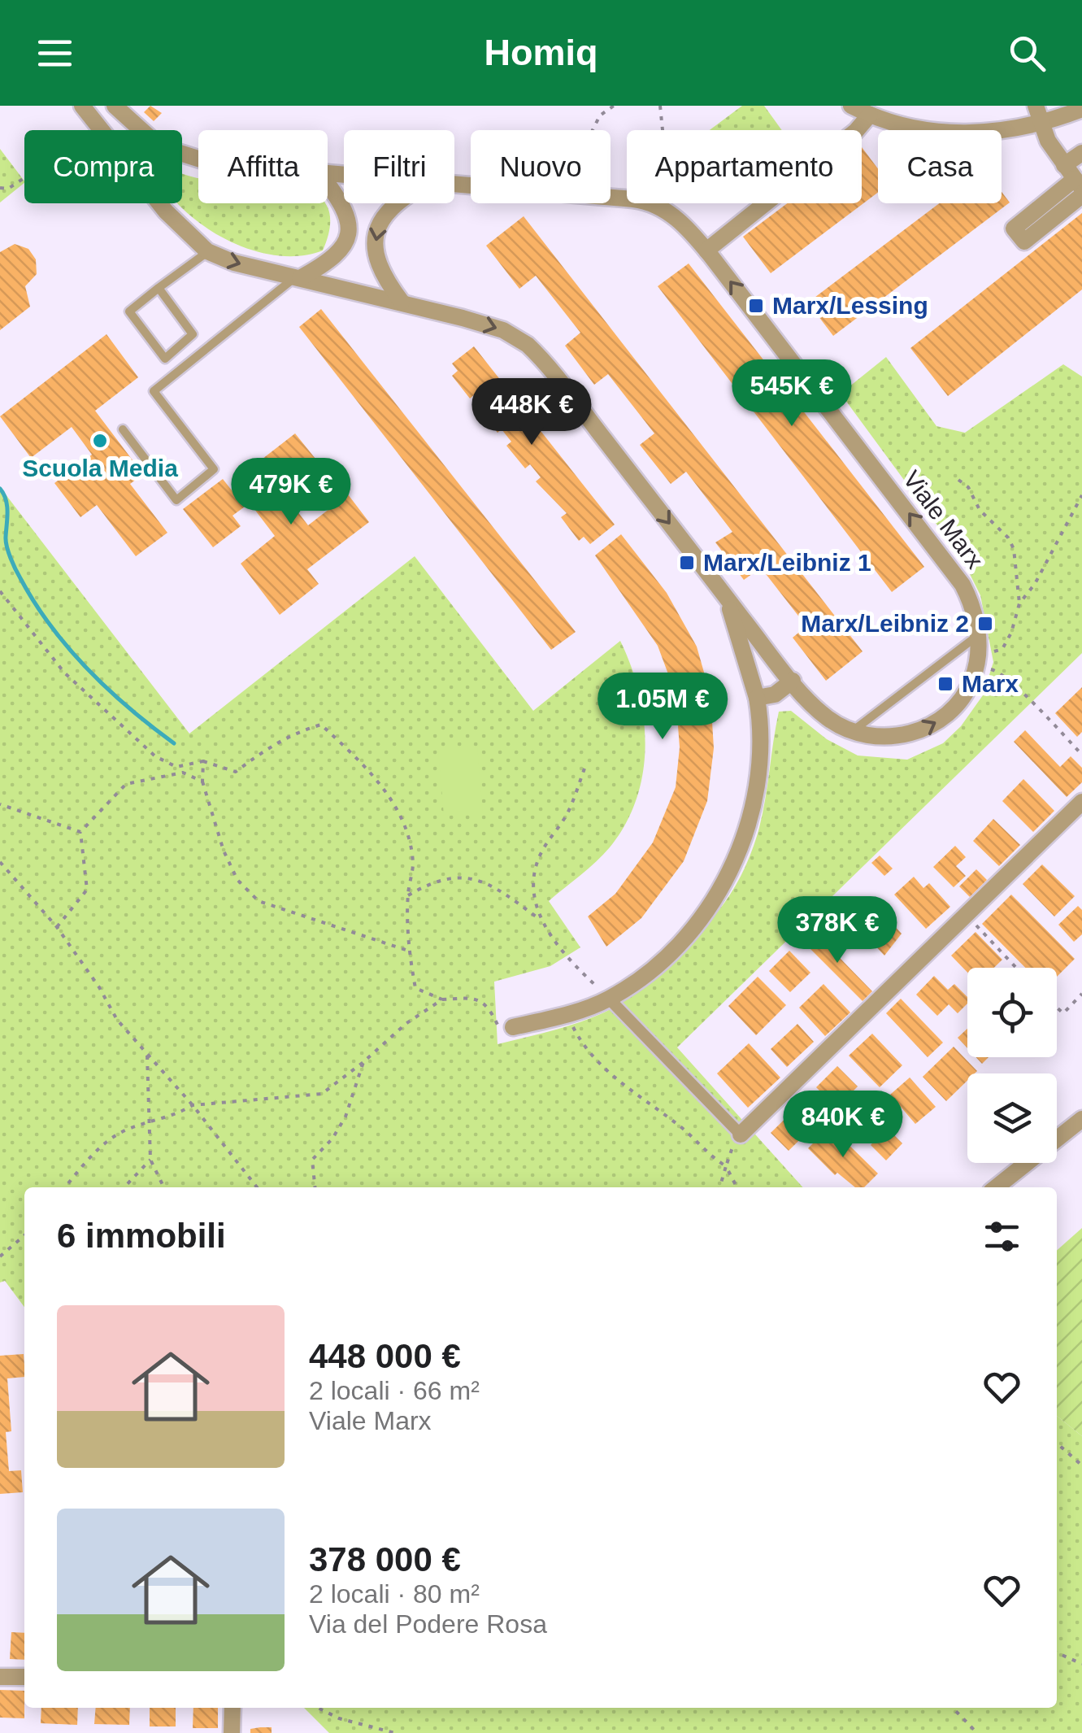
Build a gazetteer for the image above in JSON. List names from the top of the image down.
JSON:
{
  "streets": {
    "street": ["Viale Marx"]
  },
  "places": {
    "transit": [
      "Marx/Lessing",
      "Marx/Leibniz 1",
      "Marx/Leibniz 2",
      "Marx"
    ],
    "other": ["Scuola Media"]
  },
  "page": {
    "header": "Homiq",
    "chip": [
      "Compra",
      "Affitta",
      "Filtri",
      "Nuovo",
      "Appartamento",
      "Casa"
    ],
    "price": [
      "545K €",
      "448K €",
      "479K €",
      "1.05M €",
      "378K €",
      "840K €"
    ],
    "heading": "6 immobili",
    "list": [
      {
        "name": "448 000 €",
        "note": "2 locali · 66 m² · Viale Marx"
      },
      {
        "name": "378 000 €",
        "note": "2 locali · 80 m² · Via del Podere Rosa"
      }
    ]
  }
}
